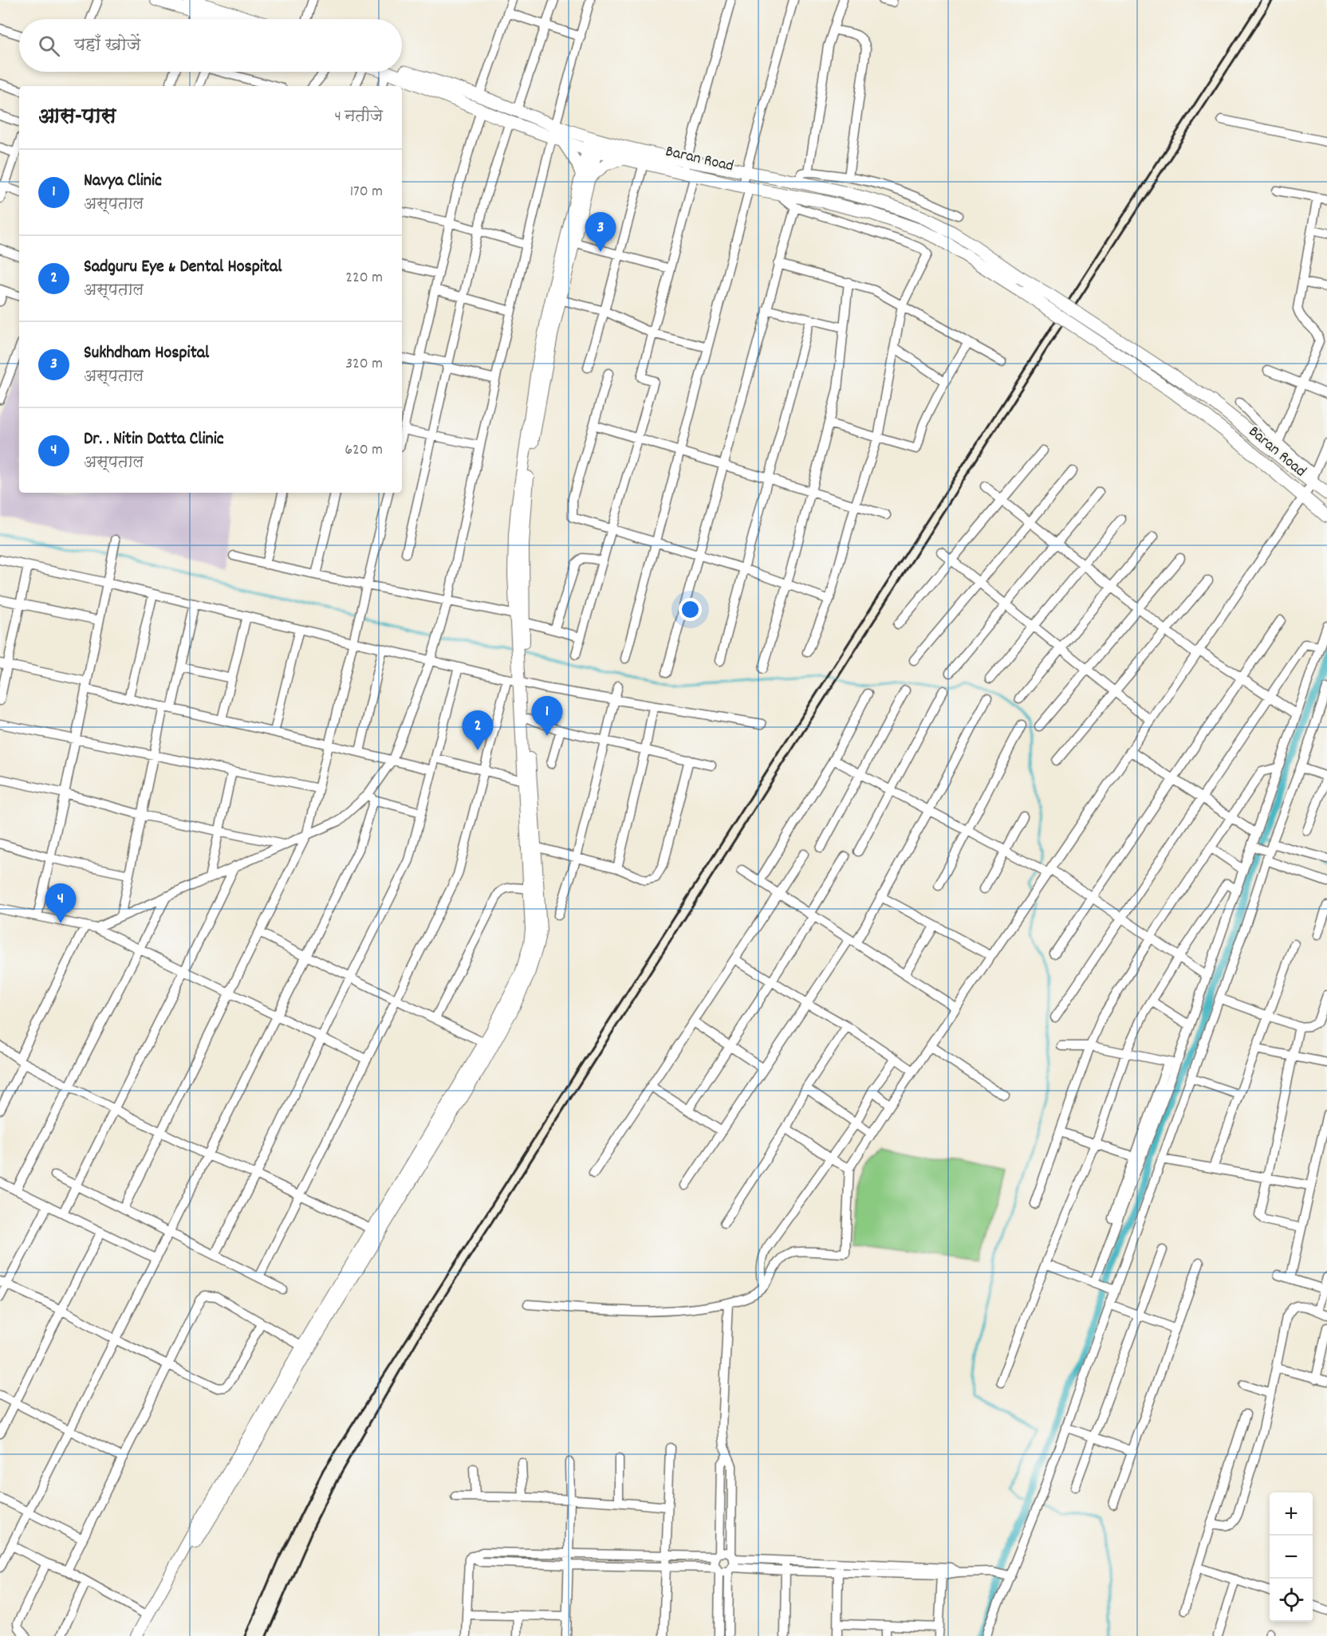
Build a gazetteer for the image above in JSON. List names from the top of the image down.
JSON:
{
  "streets": {
    "main road": ["Baran Road"]
  },
  "page": {
    "search": "यहाँ खोजें",
    "heading": ["आस-पास", "4 नतीजे"],
    "list": [
      {
        "mark": "1",
        "name": "Navya Clinic",
        "note": "अस्पताल",
        "value": "170 m"
      },
      {
        "mark": "2",
        "name": "Sadguru Eye & Dental Hospital",
        "note": "अस्पताल",
        "value": "220 m"
      },
      {
        "mark": "3",
        "name": "Sukhdham Hospital",
        "note": "अस्पताल",
        "value": "320 m"
      },
      {
        "mark": "4",
        "name": "Dr. . Nitin Datta Clinic",
        "note": "अस्पताल",
        "value": "620 m"
      }
    ],
    "pins": [
      "3",
      "1",
      "2",
      "4"
    ],
    "map_buttons": ["+", "−"]
  }
}
